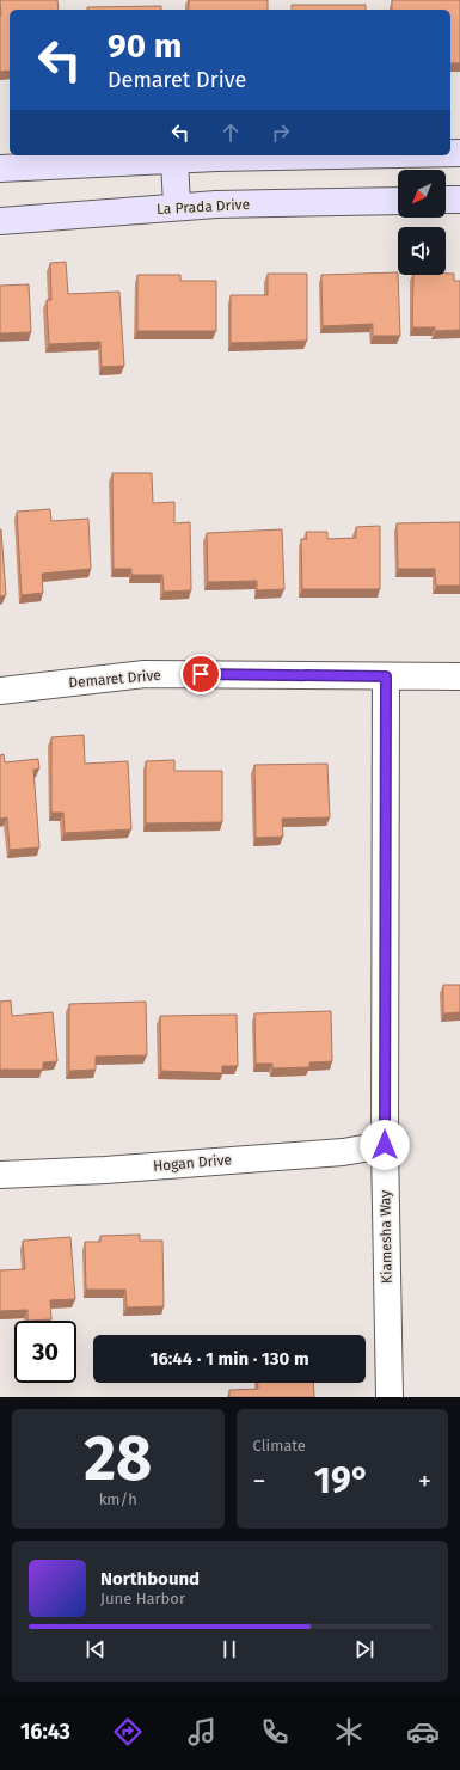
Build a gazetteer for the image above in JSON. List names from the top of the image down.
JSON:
{
  "streets": {
    "main road": ["La Prada Drive"],
    "street": ["Demaret Drive", "Hogan Drive", "Kiamesha Way"]
  },
  "crossings": [
    ["Demaret Drive", "Kiamesha Way"],
    ["Hogan Drive", "Kiamesha Way"]
  ],
  "north": "bottom left",
  "page": {
    "turn": ["90 m", "Demaret Drive"],
    "limit": "30",
    "trip": "16:44 · 1 min · 130 m",
    "tile": [
      ["28", "km/h"],
      "Climate"
    ],
    "heat": ["−", "19°", "+"],
    "song": ["Northbound", "June Harbor"],
    "tabs": "16:43"
  }
}
